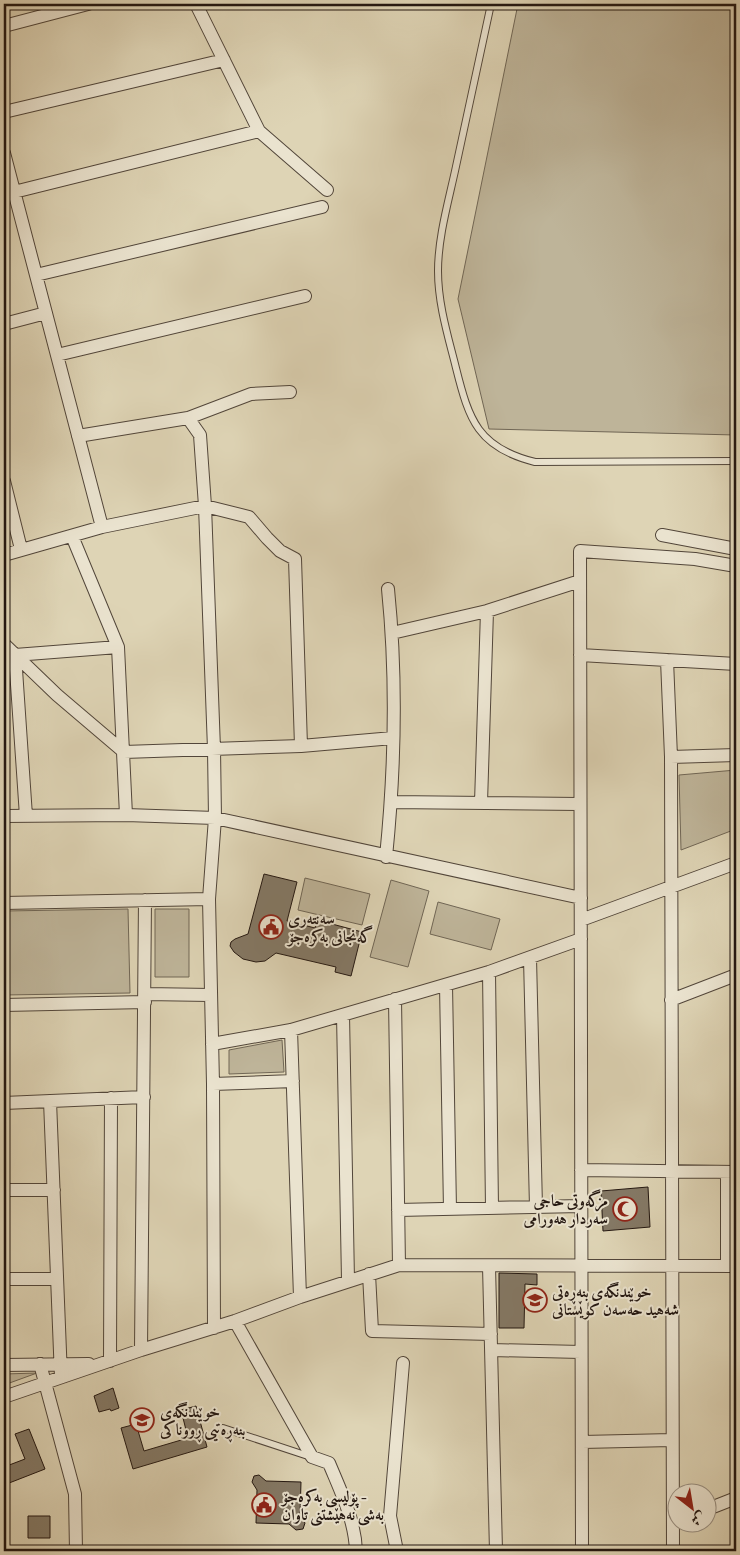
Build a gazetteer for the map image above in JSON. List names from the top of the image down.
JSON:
{
  "places": {
    "public building": ["سەنتەری گەنجانی بەکرەجۆ", "پۆلیسی بەکرەجۆ - بەشی نەهێشتنی تاوان"],
    "mosque": ["مزگەوتی حاجی سەردار هەورامی"],
    "school or university": ["خوێندنگەی بنەڕەتی شەهید حەسەن کوێستانی", "خوێندنگەی بنەڕەتیی ڕووناکی"]
  },
  "north": "bottom right"
}
